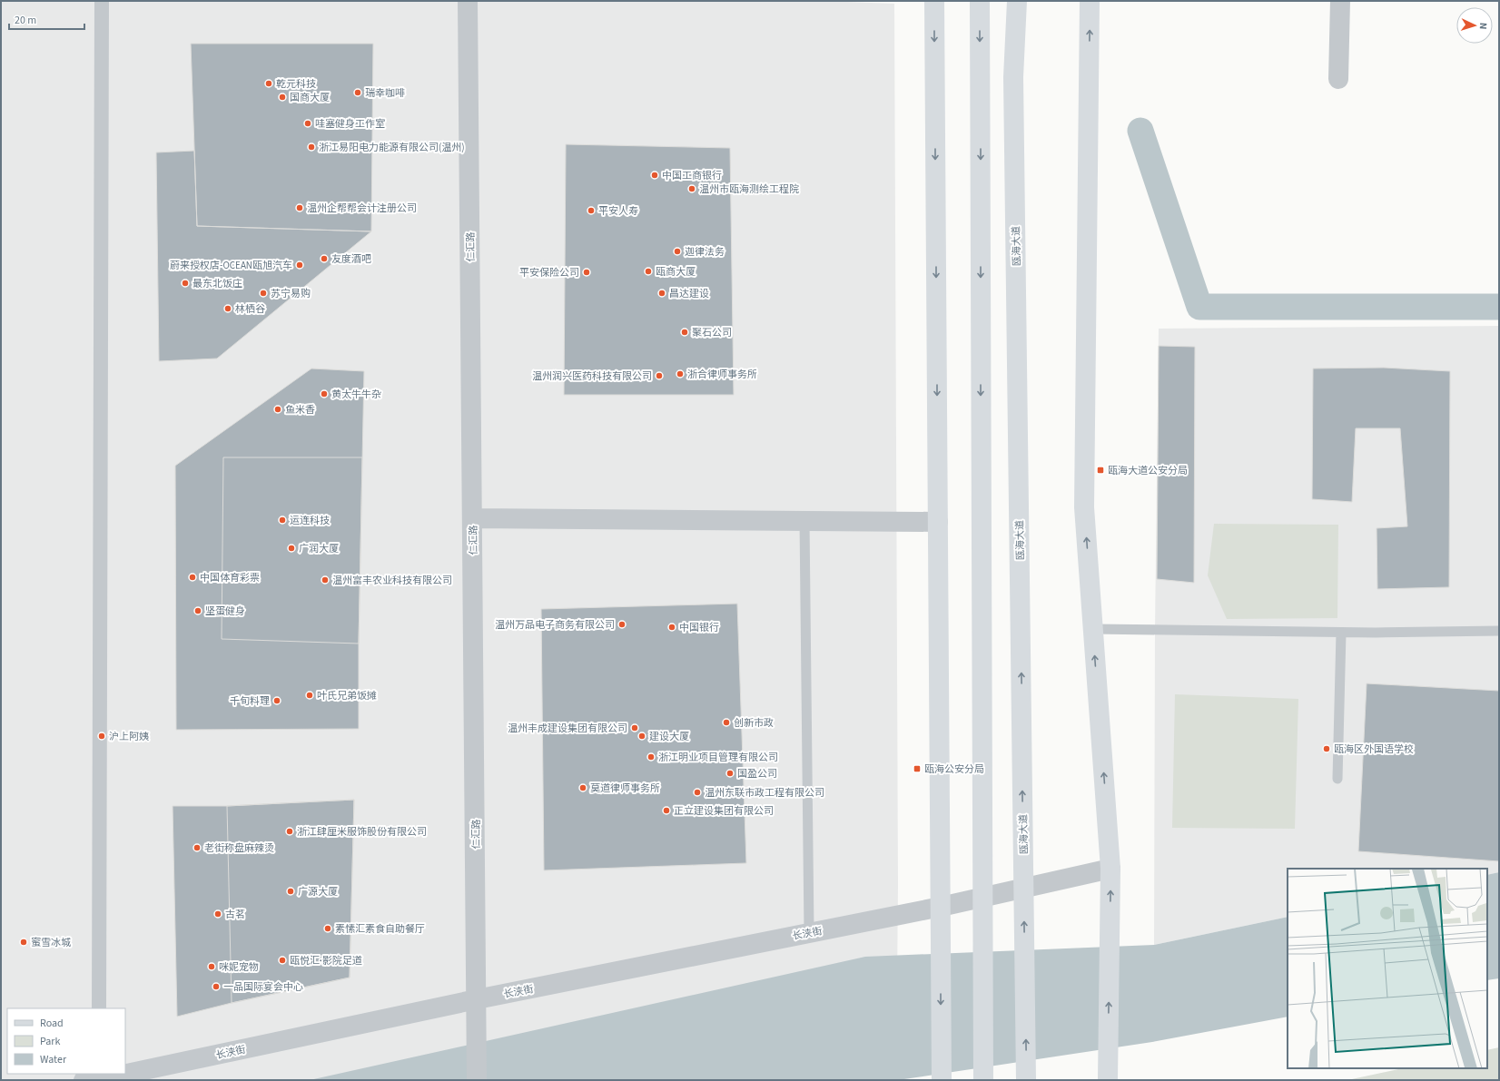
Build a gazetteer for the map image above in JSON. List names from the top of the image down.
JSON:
{
  "streets": {
    "main road": ["瓯海大道"],
    "street": ["仁汇路", "长浃街"]
  },
  "crossings": [
    ["仁汇路", "长浃街"]
  ],
  "places": {
    "other": [
      "乾元科技",
      "瑞幸咖啡",
      "国商大厦",
      "哇塞健身工作室",
      "浙江易阳电力能源有限公司(温州)",
      "中国工商银行",
      "温州市瓯海测绘工程院",
      "温州企帮帮会计注册公司",
      "平安人寿",
      "迦律法务",
      "友度酒吧",
      "蔚来授权店-OCEAN瓯旭汽车",
      "瓯商大厦",
      "平安保险公司",
      "最东北饭庄",
      "苏宁易购",
      "昌达建设",
      "林栖谷",
      "聚石公司",
      "浙合律师事务所",
      "温州润兴医药科技有限公司",
      "黄太牛牛杂",
      "鱼米香",
      "运连科技",
      "广润大厦",
      "中国体育彩票",
      "温州富丰农业科技有限公司",
      "坚蛋健身",
      "温州万品电子商务有限公司",
      "中国银行",
      "叶氏兄弟饭摊",
      "千旬料理",
      "创新市政",
      "温州丰成建设集团有限公司",
      "沪上阿姨",
      "建设大厦",
      "瓯海区外国语学校",
      "浙江明业项目管理有限公司",
      "国盈公司",
      "莫道律师事务所",
      "温州东联市政工程有限公司",
      "正立建设集团有限公司",
      "浙江肆厘米服饰股份有限公司",
      "老街称盘麻辣烫",
      "广源大厦",
      "古茗",
      "素愫汇素食自助餐厅",
      "蜜雪冰城",
      "瓯悦汇·影院足道",
      "咪妮宠物",
      "一品国际宴会中心"
    ],
    "transit": ["瓯海大道公安分局", "瓯海公安分局"]
  },
  "legend": ["Road", "Park", "Water"],
  "scale_bar": "20 m",
  "north": "right"
}
